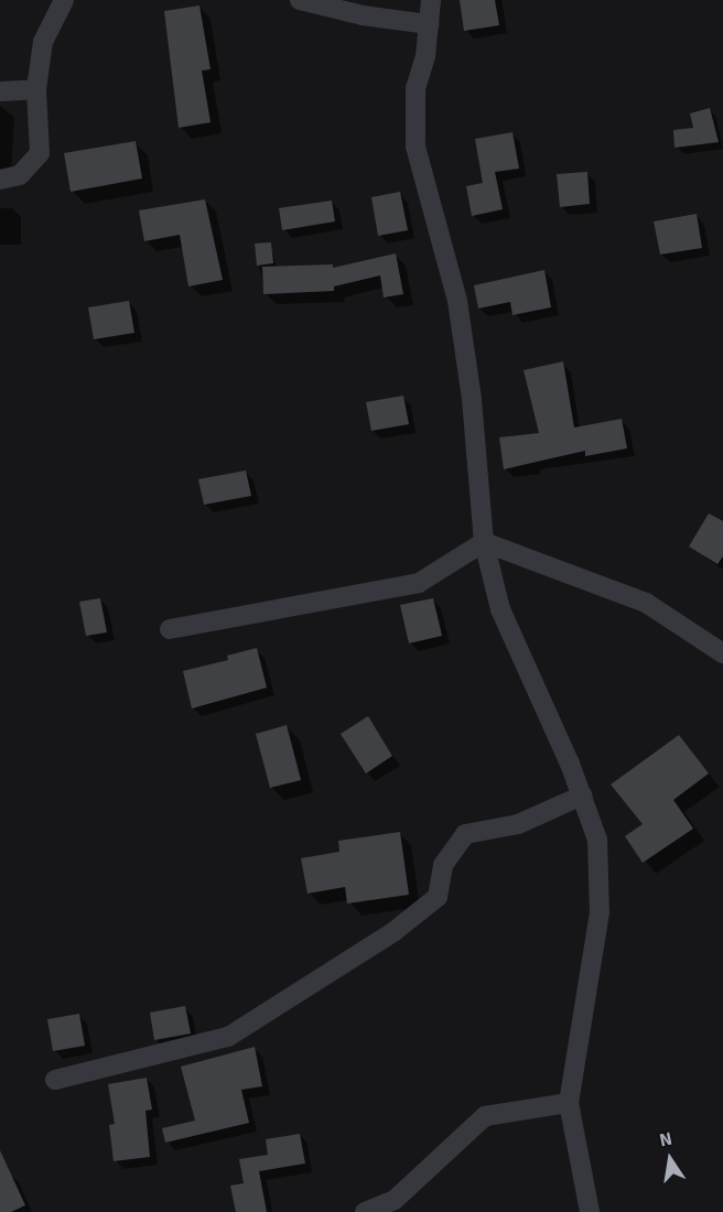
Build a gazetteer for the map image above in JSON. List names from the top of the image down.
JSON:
{
  "north": "top"
}
